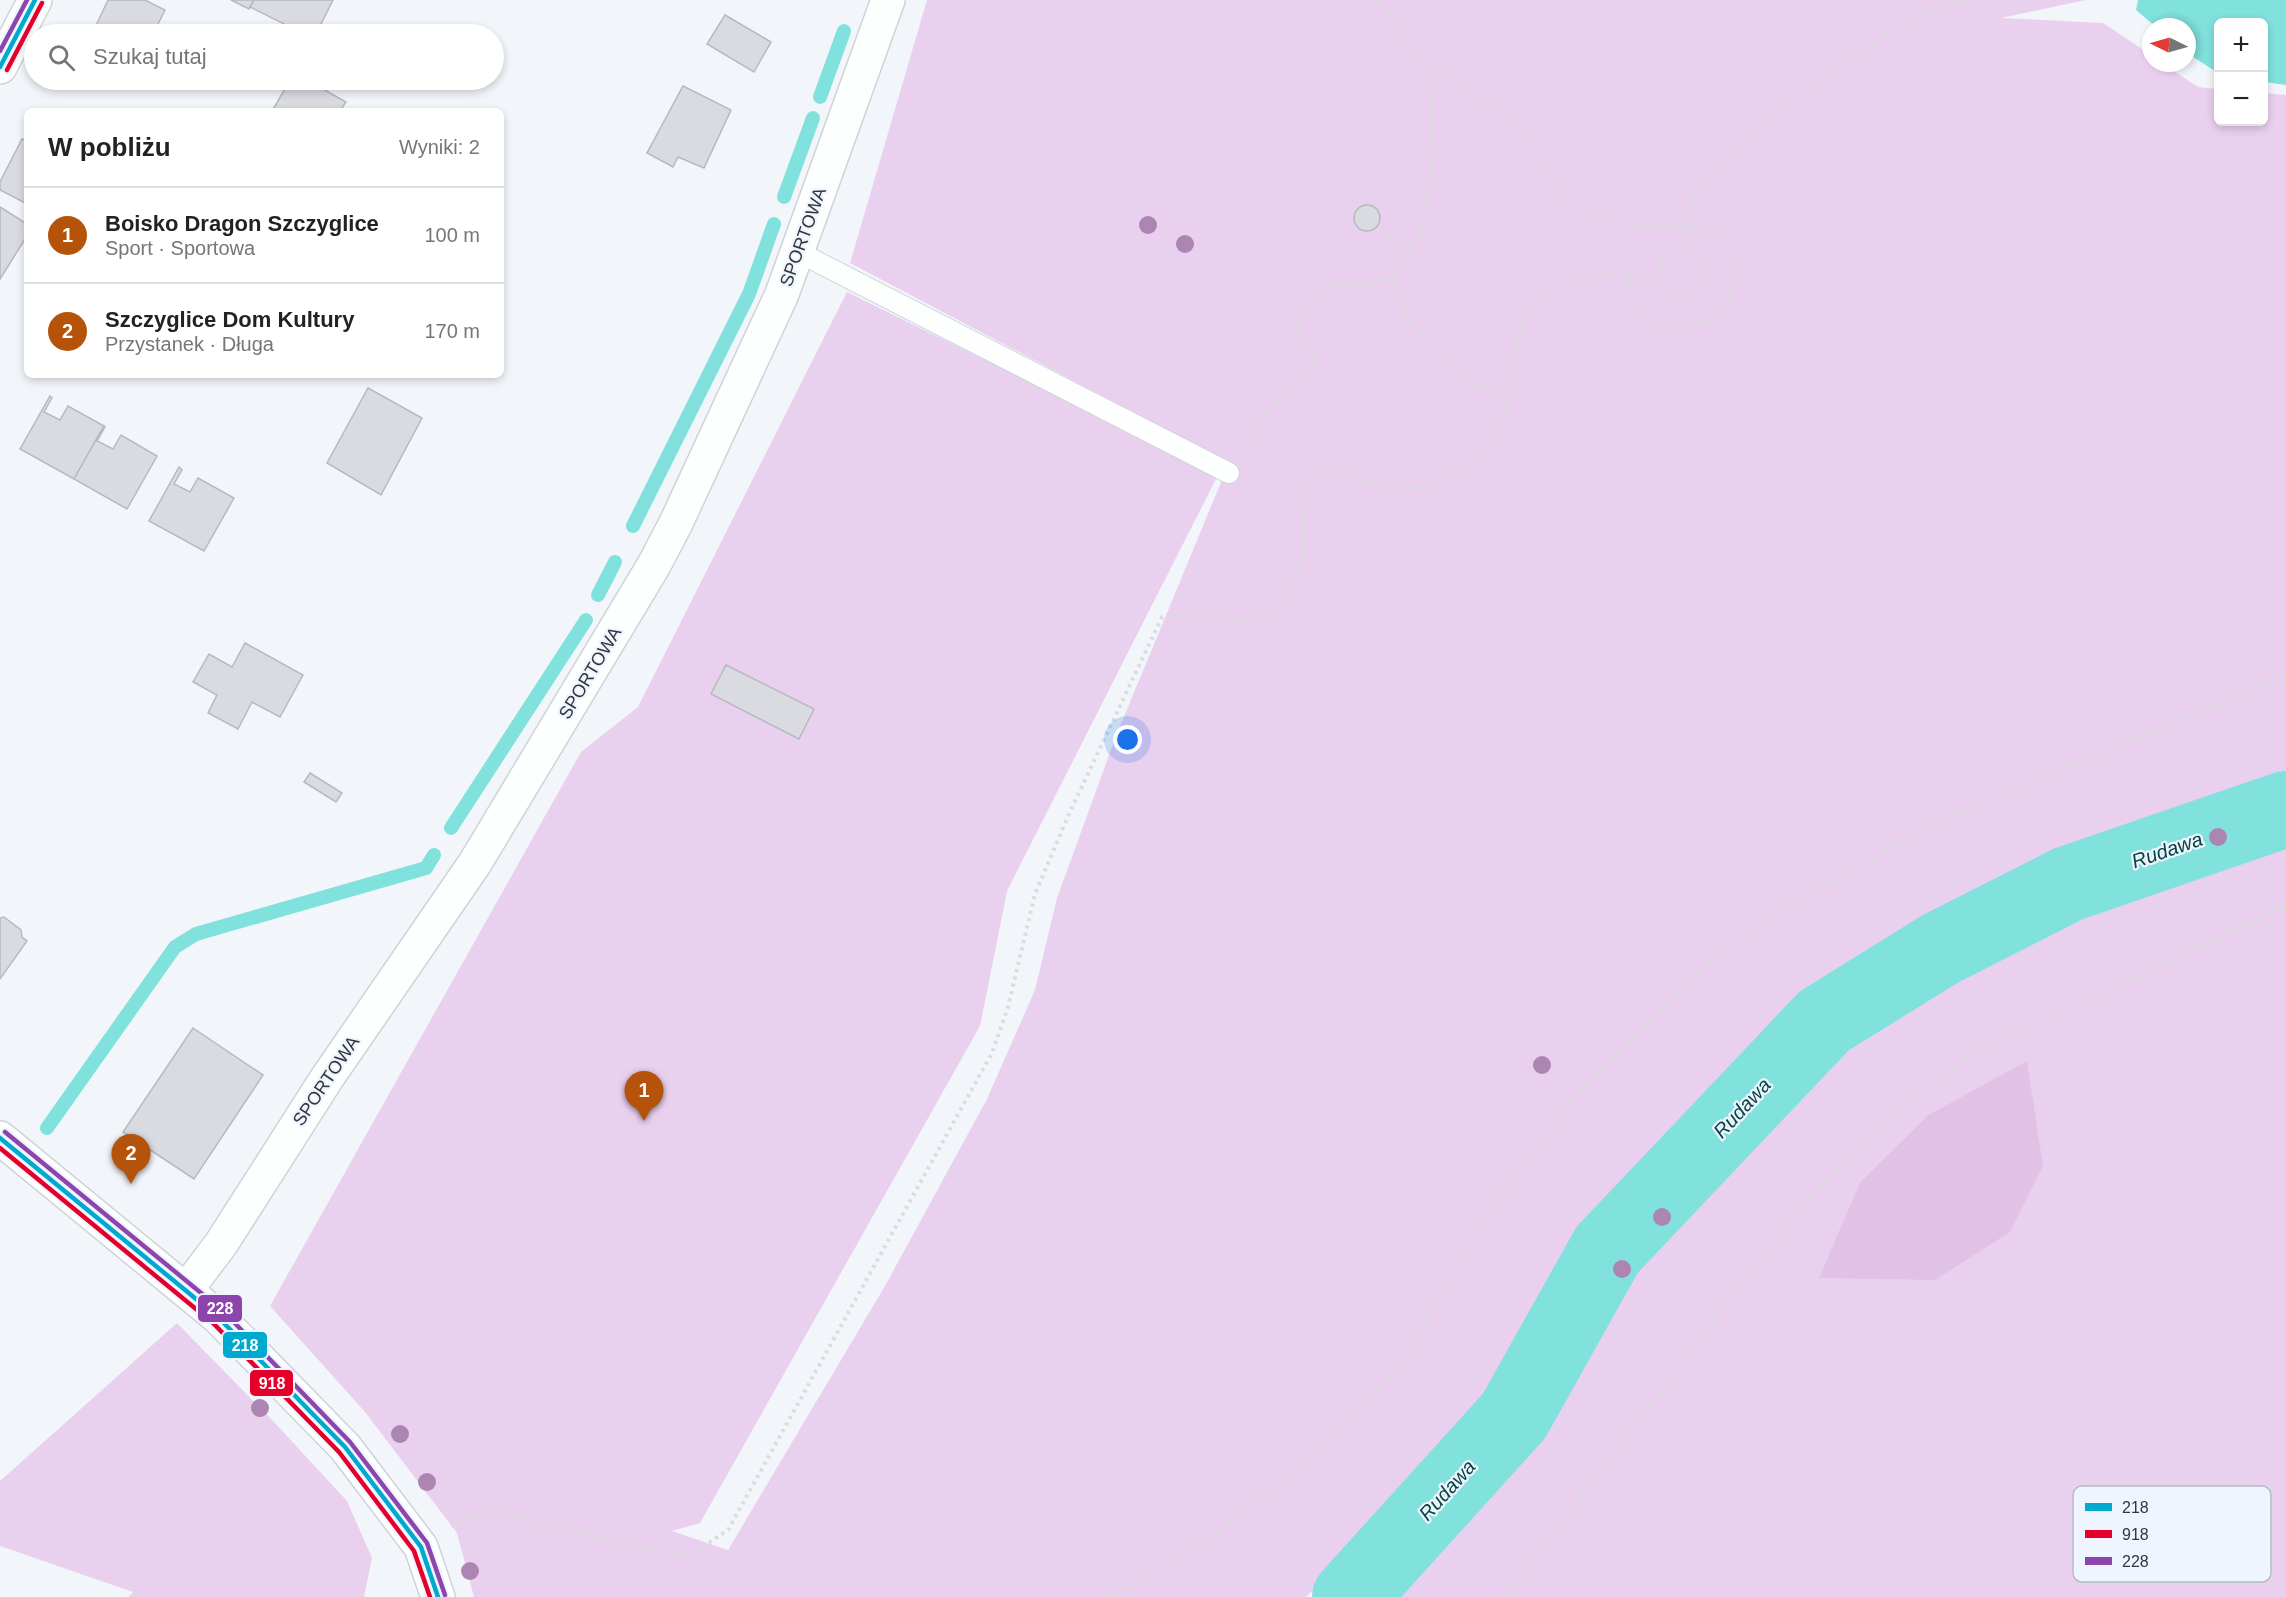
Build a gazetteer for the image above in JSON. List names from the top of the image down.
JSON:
{
  "streets": {
    "street": ["SPORTOWA"]
  },
  "water": ["Rudawa"],
  "lines": ["transit line 218", "transit line 228", "transit line 918"],
  "legend": ["218", "918", "228"],
  "north": "left",
  "page": {
    "map_buttons": ["+", "−"],
    "search": "Szukaj tutaj",
    "heading": ["W pobliżu", "Wyniki: 2"],
    "list": [
      {
        "mark": "1",
        "name": "Boisko Dragon Szczyglice",
        "note": "Sport · Sportowa",
        "value": "100 m"
      },
      {
        "mark": "2",
        "name": "Szczyglice Dom Kultury",
        "note": "Przystanek · Długa",
        "value": "170 m"
      }
    ],
    "pins": ["1", "2"]
  }
}
